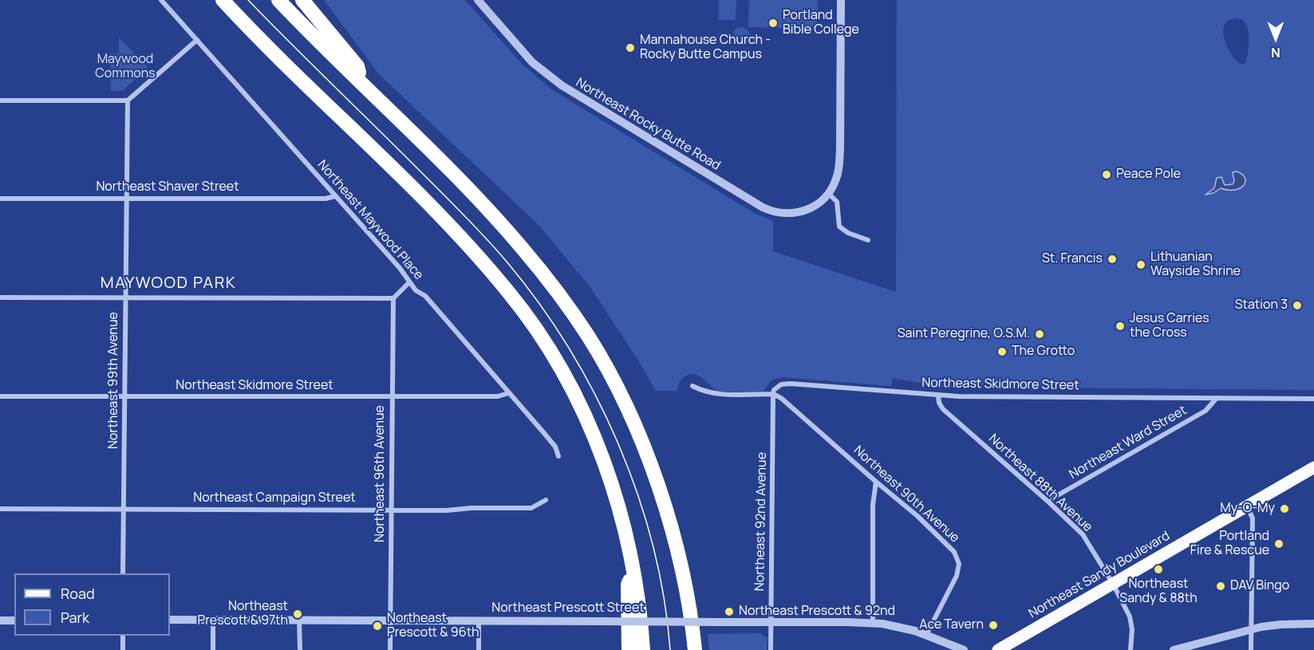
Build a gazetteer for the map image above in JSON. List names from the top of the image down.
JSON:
{
  "streets": {
    "main road": ["Northeast Sandy Boulevard"],
    "street": [
      "Northeast Rocky Butte Road",
      "Northeast Shaver Street",
      "Northeast Maywood Place",
      "Northeast 99th Avenue",
      "Northeast Skidmore Street",
      "Northeast Ward Street",
      "Northeast 96th Avenue",
      "Northeast 88th Avenue",
      "Northeast 90th Avenue",
      "Northeast Campaign Street",
      "Northeast 92nd Avenue",
      "Northeast Prescott Street"
    ]
  },
  "crossings": [
    ["Northeast Shaver Street", "Northeast Maywood Place"],
    ["Northeast Shaver Street", "Northeast 99th Avenue"],
    ["Northeast Maywood Place", "Northeast Skidmore Street"],
    ["Northeast 99th Avenue", "Northeast Skidmore Street"],
    ["Northeast 99th Avenue", "Northeast Campaign Street"],
    ["Northeast Skidmore Street", "Northeast Ward Street"],
    ["Northeast Skidmore Street", "Northeast 96th Avenue"],
    ["Northeast Skidmore Street", "Northeast 88th Avenue"],
    ["Northeast Skidmore Street", "Northeast 90th Avenue"],
    ["Northeast Skidmore Street", "Northeast 92nd Avenue"],
    ["Northeast Ward Street", "Northeast 88th Avenue"],
    ["Northeast 96th Avenue", "Northeast Campaign Street"],
    ["Northeast 96th Avenue", "Northeast Prescott Street"],
    ["Northeast 88th Avenue", "Northeast Sandy Boulevard"],
    ["Northeast 90th Avenue", "Northeast 92nd Avenue"],
    ["Northeast 90th Avenue", "Northeast Prescott Street"],
    ["Northeast 92nd Avenue", "Northeast Prescott Street"]
  ],
  "districts": ["MAYWOOD PARK"],
  "parks": ["Maywood Commons"],
  "places": [
    "Portland Bible College",
    "Mannahouse Church - Rocky Butte Campus",
    "Peace Pole",
    "St. Francis",
    "Lithuanian Wayside Shrine",
    "Station 3",
    "Jesus Carries the Cross",
    "Saint Peregrine, O.S.M.",
    "The Grotto",
    "My-O-My",
    "Portland Fire & Rescue",
    "Northeast Sandy & 88th",
    "DAV Bingo",
    "Northeast Prescott & 92nd",
    "Northeast Prescott & 97th",
    "Ace Tavern",
    "Northeast Prescott & 96th"
  ],
  "legend": ["Road", "Park"],
  "north": "bottom"
}
